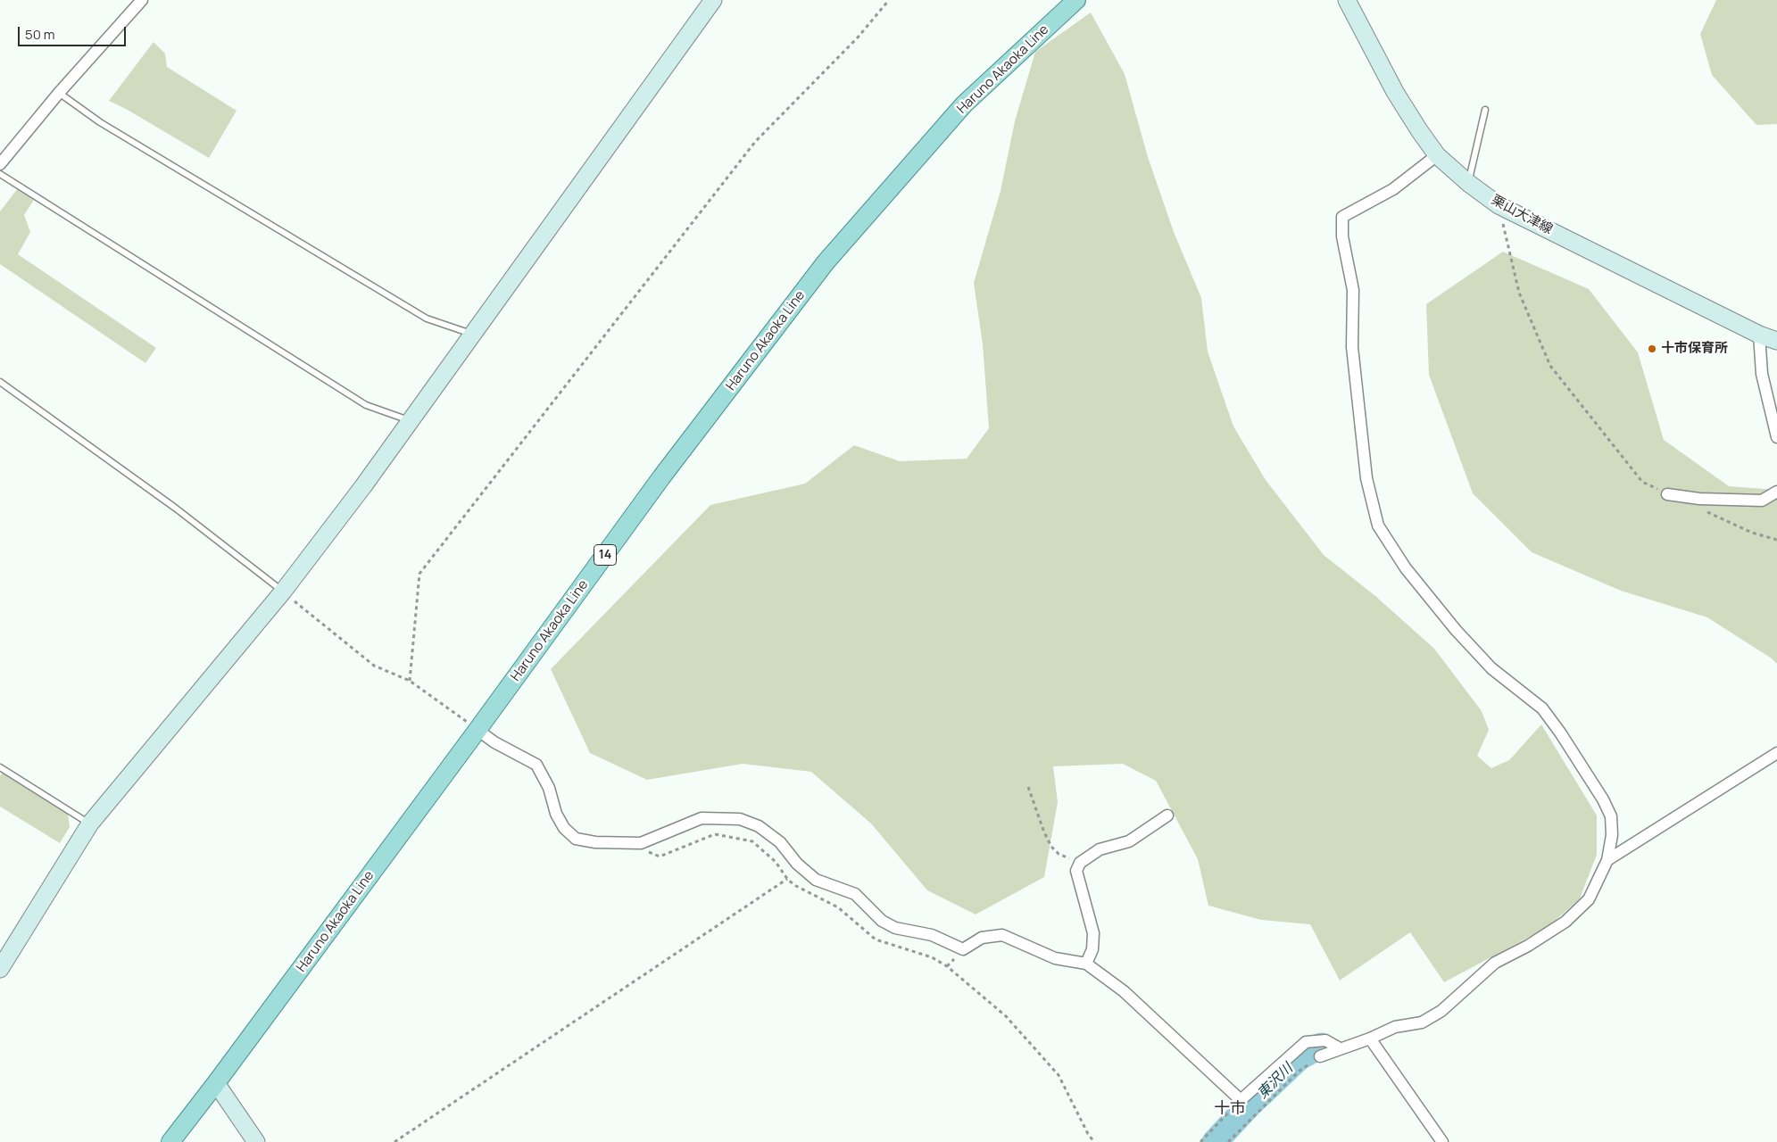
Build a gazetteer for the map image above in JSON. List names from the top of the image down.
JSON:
{
  "streets": {
    "main road": ["Haruno Akaoka Line", "14"],
    "street": ["栗山大津線"]
  },
  "districts": ["十市"],
  "water": ["東沢川"],
  "places": ["十市保育所"],
  "scale_bar": "50 m"
}
